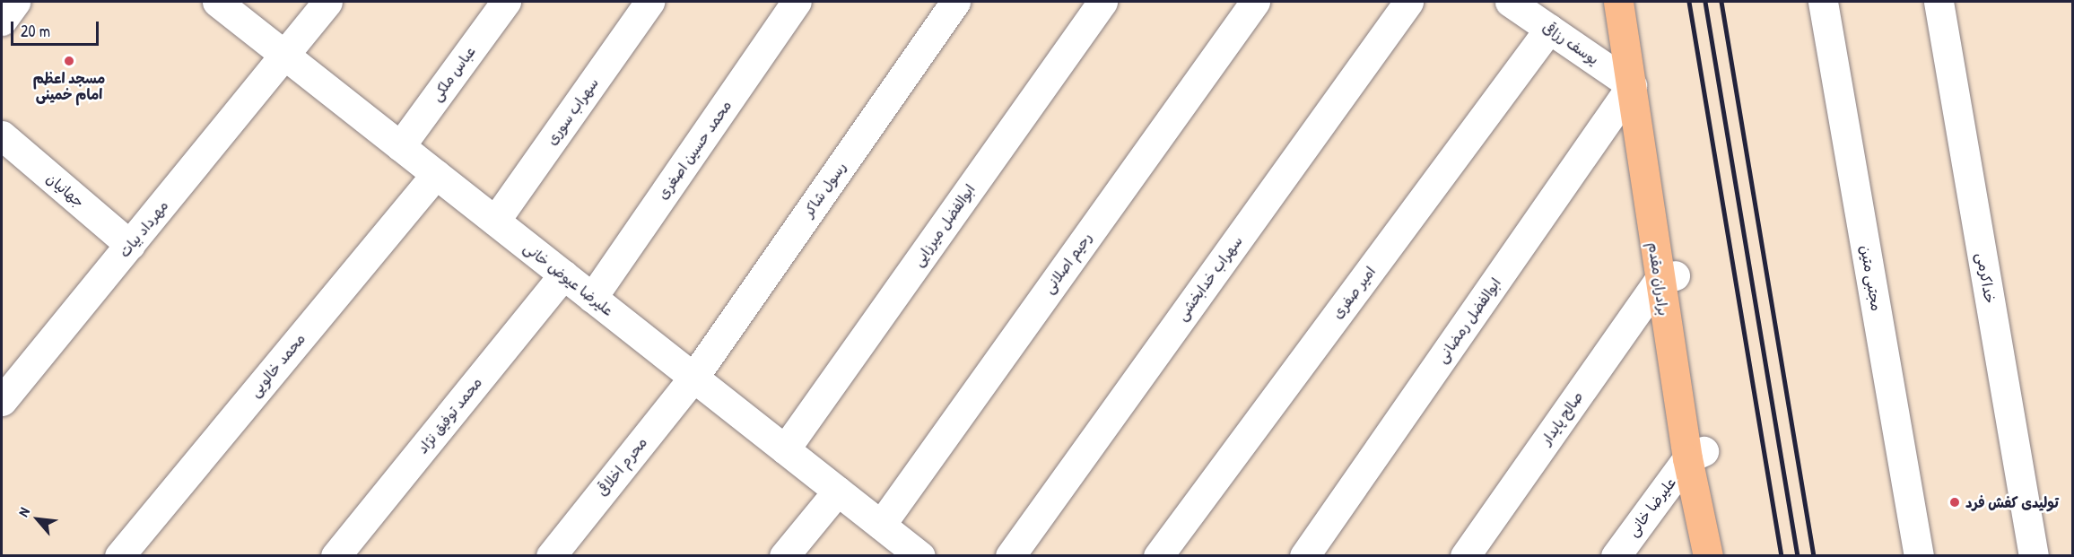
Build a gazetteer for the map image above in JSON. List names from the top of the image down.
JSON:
{
  "streets": {
    "main road": ["برادران مقدم"],
    "street": [
      "یوسف رزاقی",
      "عباس ملکی",
      "سهراب سوری",
      "محمد حسین اصغری",
      "رسول شاکر",
      "جهانیان",
      "ابوالفضل میرزایی",
      "مهرداد بیات",
      "رحیم اصلانی",
      "سهراب خدابخشی",
      "مجتبی متین",
      "خداکرمی",
      "علیرضا عیوض خانی",
      "امیر صفری",
      "ابوالفضل رمضانی",
      "محمد خالویی",
      "محمد توفیق ‌نژاد",
      "صالح پایدار",
      "محرم اخلاقی",
      "علیرضا خانی"
    ]
  },
  "crossings": [
    ["یوسف رزاقی", "برادران مقدم"],
    ["یوسف رزاقی", "امیر صفری"],
    ["یوسف رزاقی", "ابوالفضل رمضانی"],
    ["عباس ملکی", "علیرضا عیوض خانی"],
    ["سهراب سوری", "علیرضا عیوض خانی"],
    ["محمد حسین اصغری", "علیرضا عیوض خانی"],
    ["رسول شاکر", "علیرضا عیوض خانی"],
    ["رسول شاکر", "محرم اخلاقی"],
    ["جهانیان", "مهرداد بیات"],
    ["ابوالفضل میرزایی", "علیرضا عیوض خانی"],
    ["مهرداد بیات", "علیرضا عیوض خانی"],
    ["رحیم اصلانی", "علیرضا عیوض خانی"],
    ["علیرضا عیوض خانی", "محمد خالویی"],
    ["علیرضا عیوض خانی", "محمد توفیق ‌نژاد"],
    ["علیرضا عیوض خانی", "محرم اخلاقی"],
    ["برادران مقدم", "ابوالفضل رمضانی"],
    ["برادران مقدم", "صالح پایدار"],
    ["برادران مقدم", "علیرضا خانی"]
  ],
  "places": ["مسجد اعظم امام خمینی", "تولیدی کفش فرد"],
  "scale_bar": "20 m",
  "north": "top left"
}
